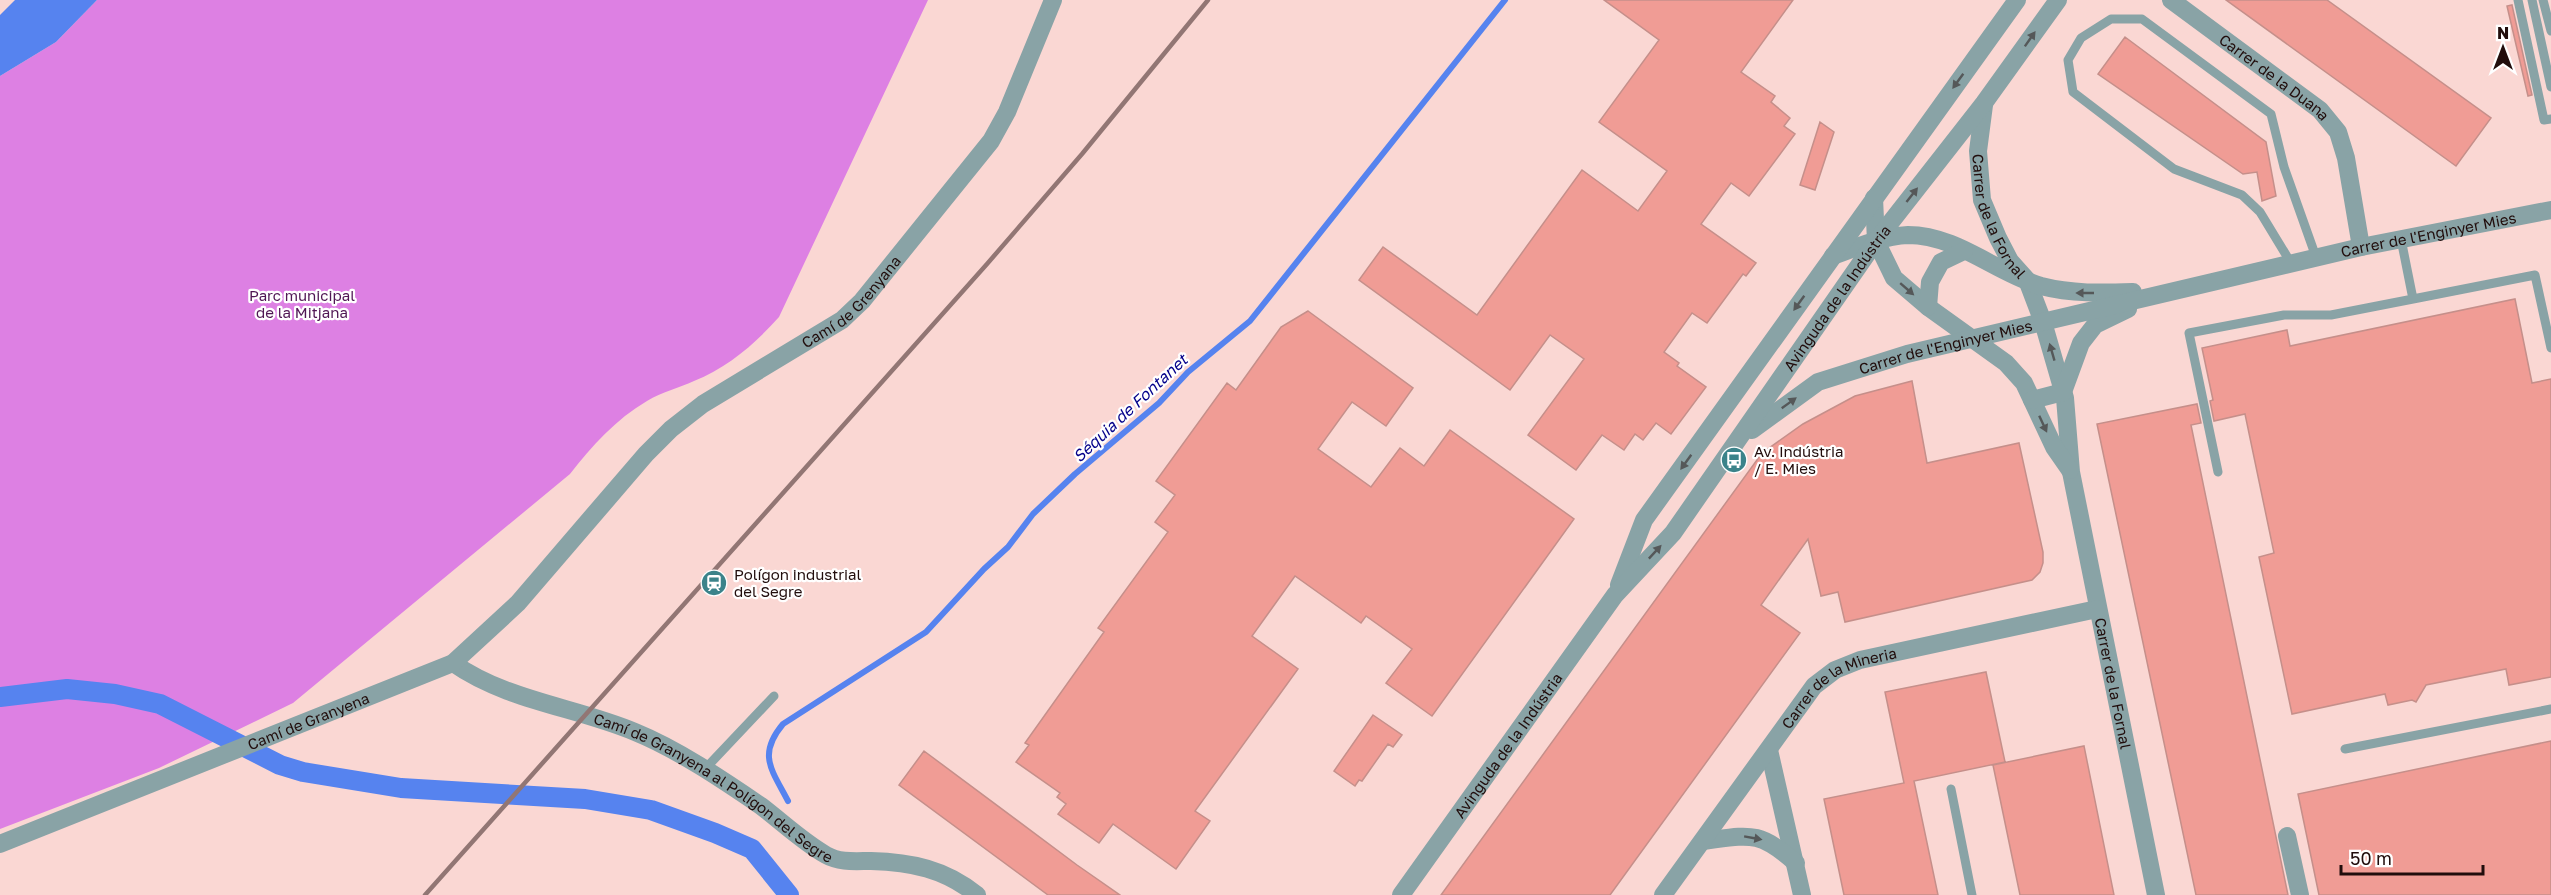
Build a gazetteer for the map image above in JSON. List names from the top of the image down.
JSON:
{
  "streets": {
    "street": [
      "Carrer de la Duana",
      "Carrer de la Fornal",
      "Carrer de l'Enginyer Mies",
      "Avinguda de la Indústria",
      "Camí de Grenyana",
      "Carrer de la Mineria",
      "Camí de Granyena",
      "Camí de Granyena al Polígon del Segre"
    ]
  },
  "crossings": [
    ["Carrer de la Duana", "Carrer de l'Enginyer Mies"],
    ["Carrer de la Fornal", "Carrer de l'Enginyer Mies"],
    ["Carrer de la Fornal", "Avinguda de la Indústria"],
    ["Carrer de la Fornal", "Carrer de la Mineria"],
    ["Carrer de l'Enginyer Mies", "Avinguda de la Indústria"],
    ["Camí de Grenyana", "Camí de Granyena"],
    ["Camí de Granyena", "Camí de Granyena al Polígon del Segre"]
  ],
  "water": ["Séquia de Fontanet"],
  "parks": ["Parc municipal de la Mitjana"],
  "places": {
    "bus stop": ["Av. Indústria / E. Mies"],
    "station": ["Polígon industrial del Segre"]
  },
  "scale_bar": "50 m",
  "north": "top"
}
